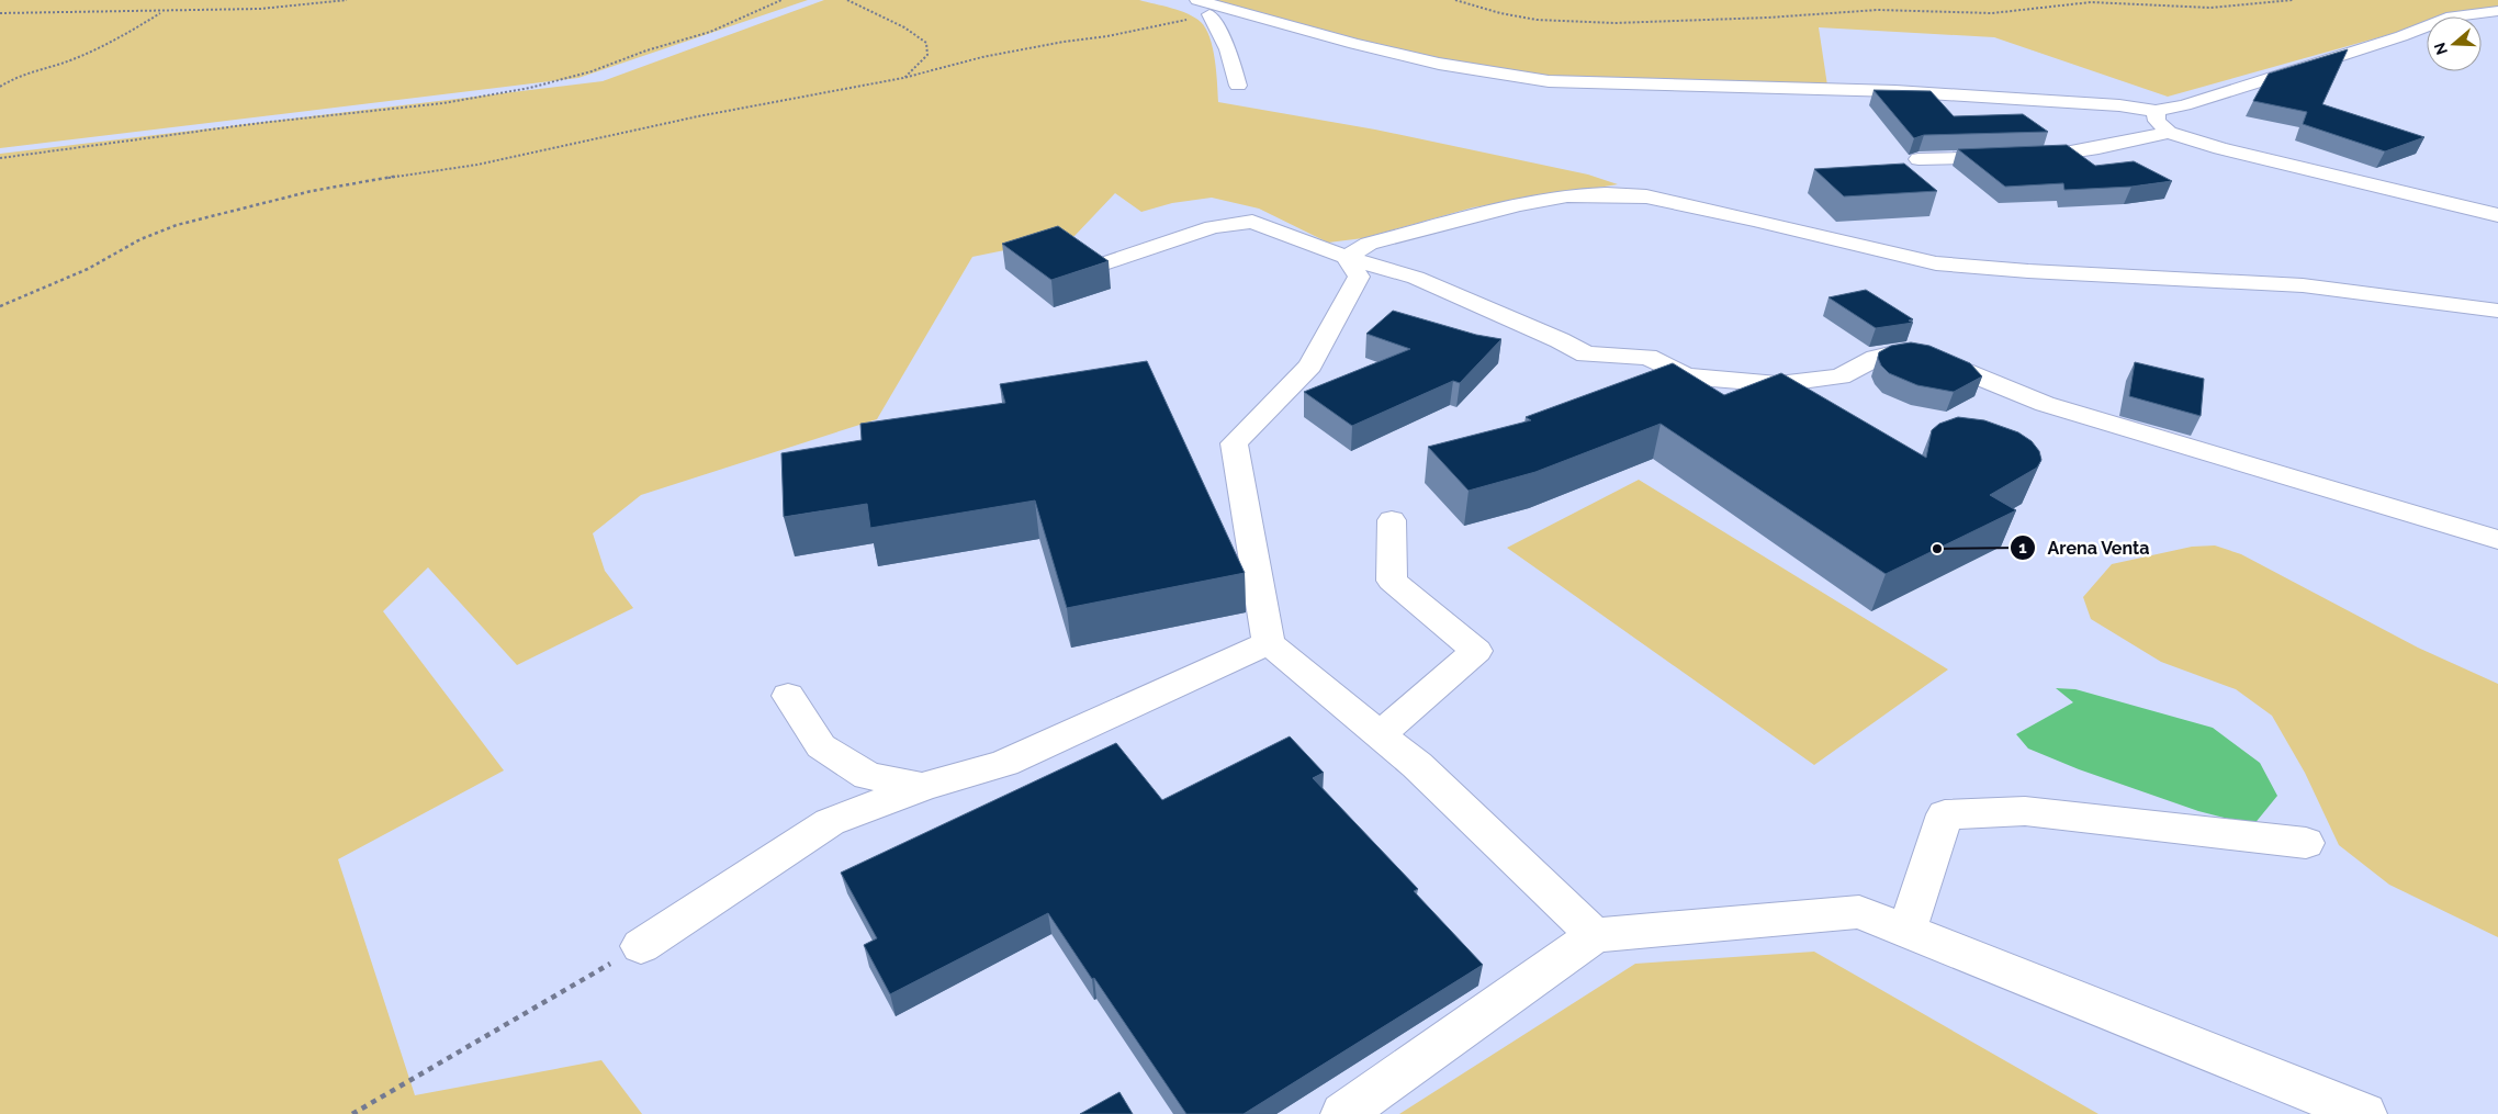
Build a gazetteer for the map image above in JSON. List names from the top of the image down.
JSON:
{
  "places": ["Arena Venta"],
  "north": "left"
}
